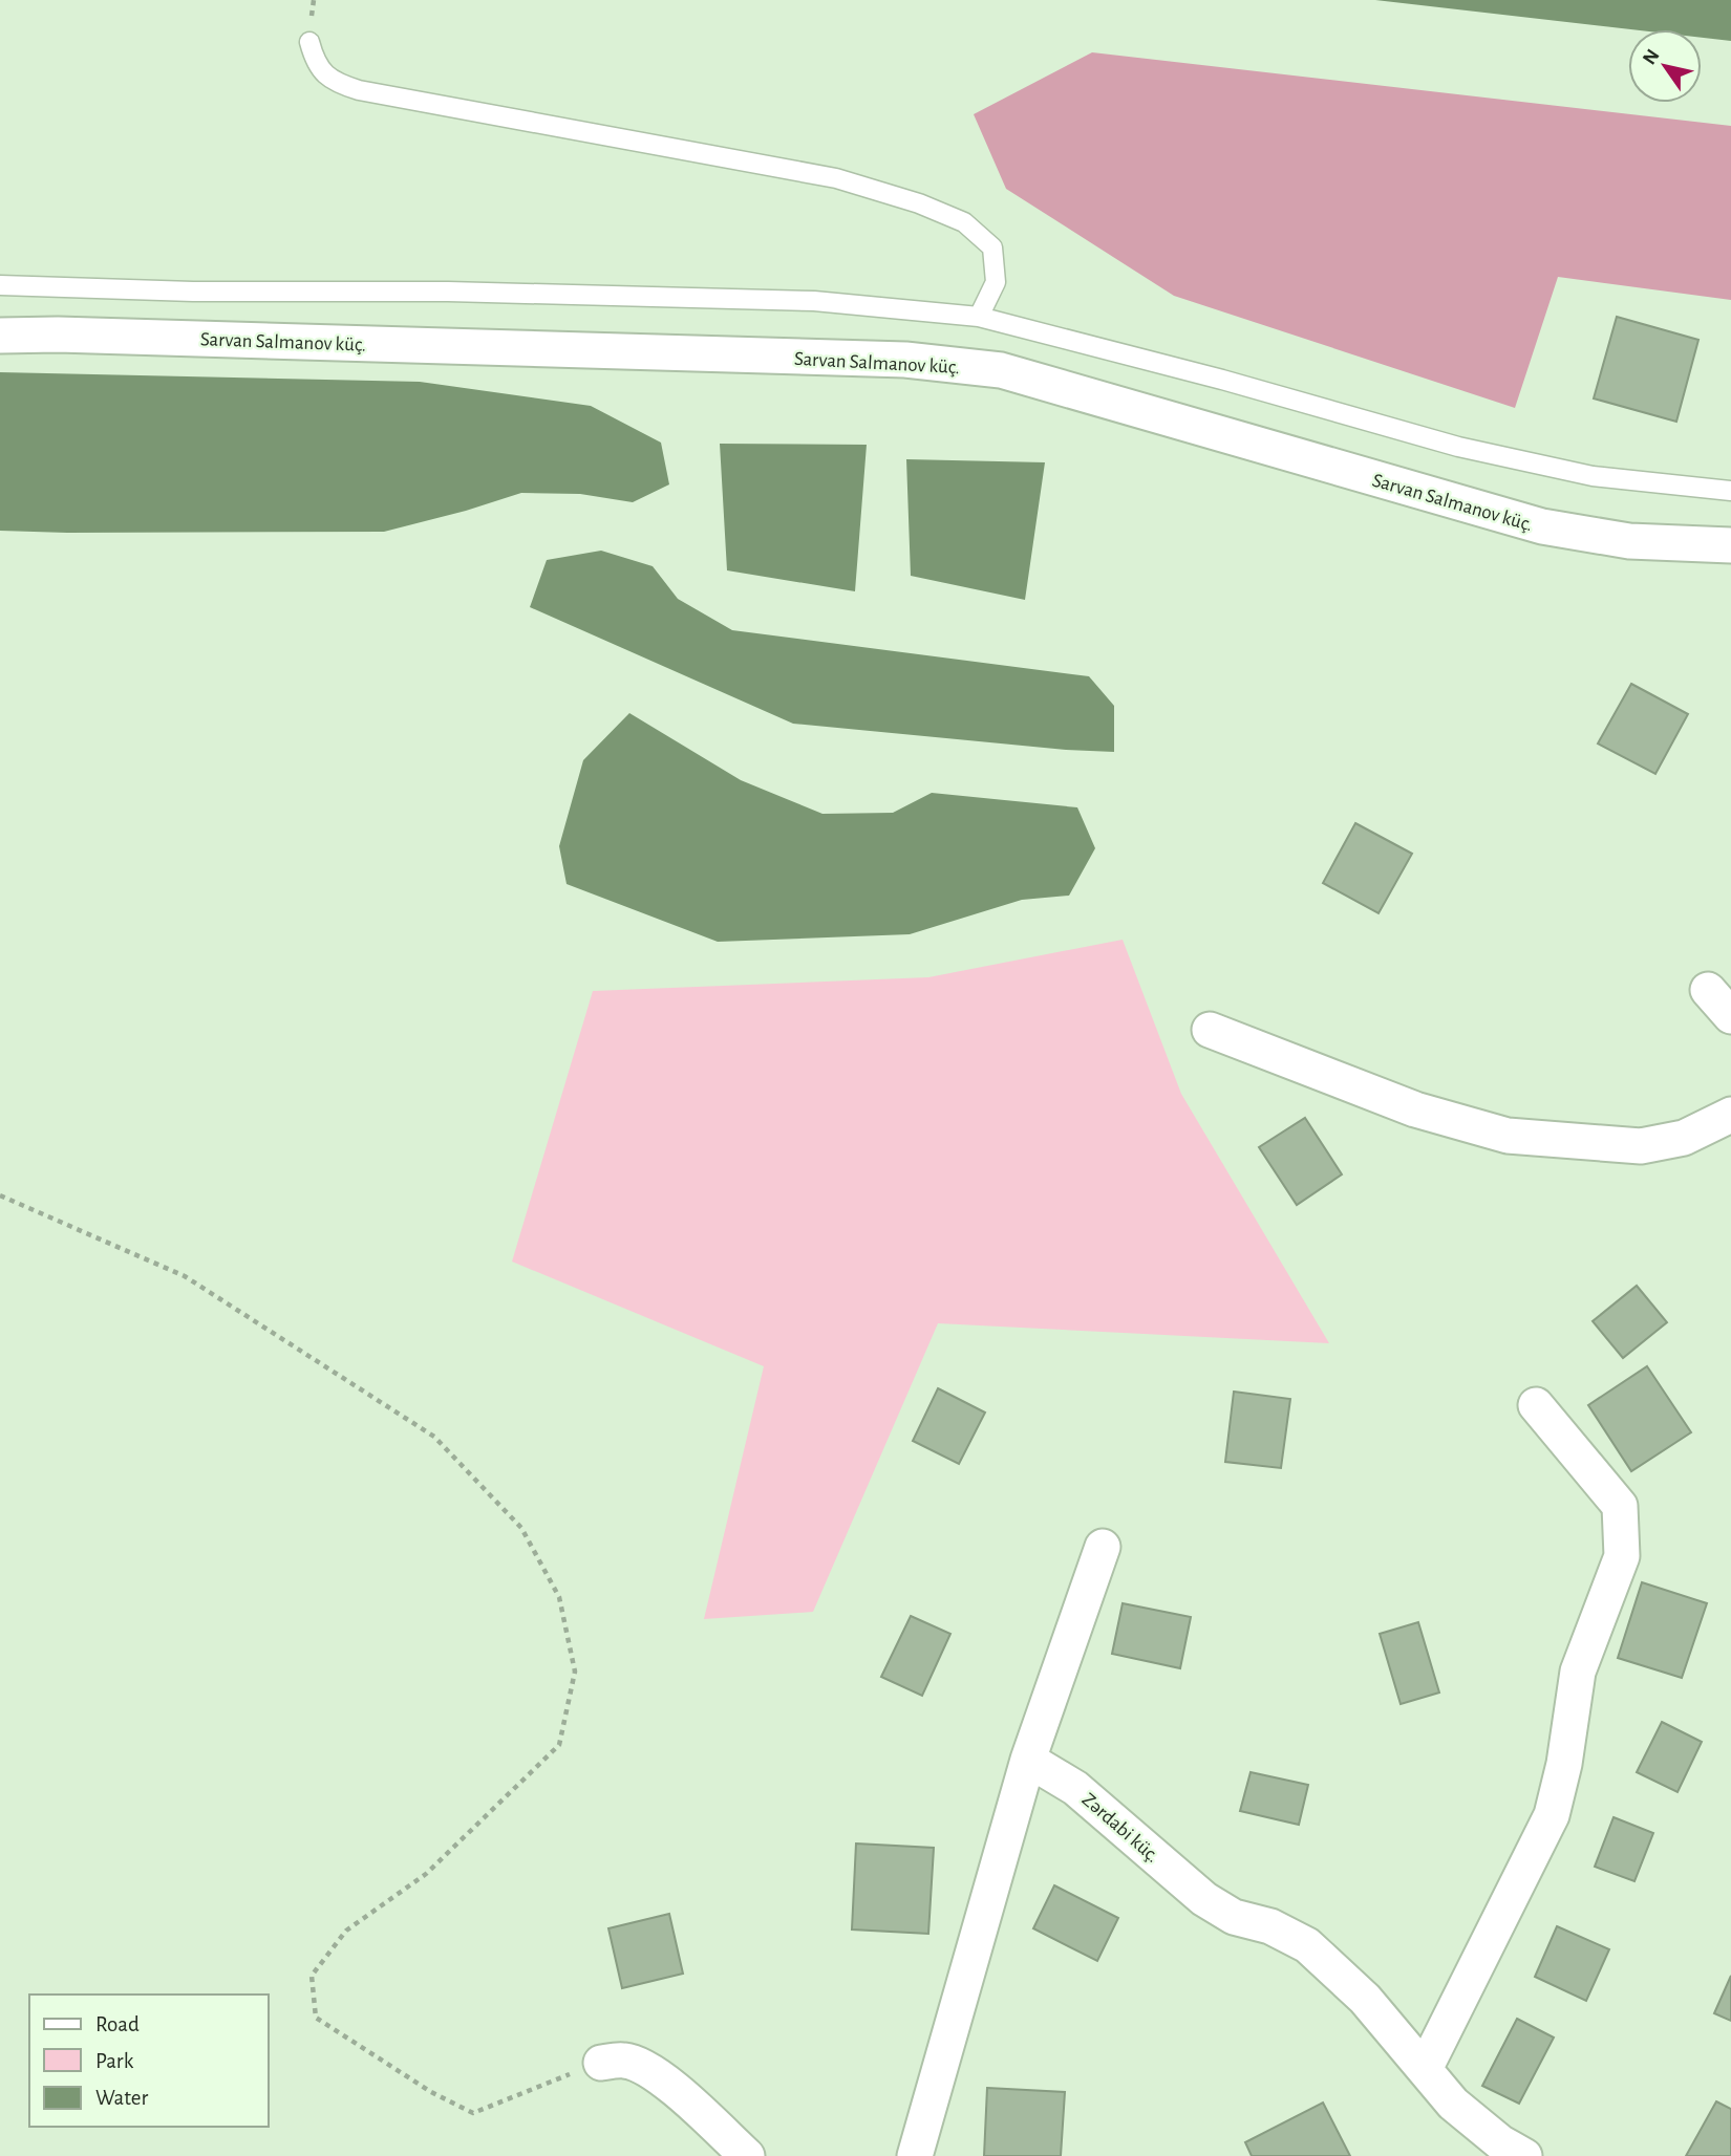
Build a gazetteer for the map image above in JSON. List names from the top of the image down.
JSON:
{
  "streets": {
    "street": ["Sarvan Salmanov küç.", "Zərdabi küç."]
  },
  "legend": ["Road", "Park", "Water"],
  "north": "top left"
}
